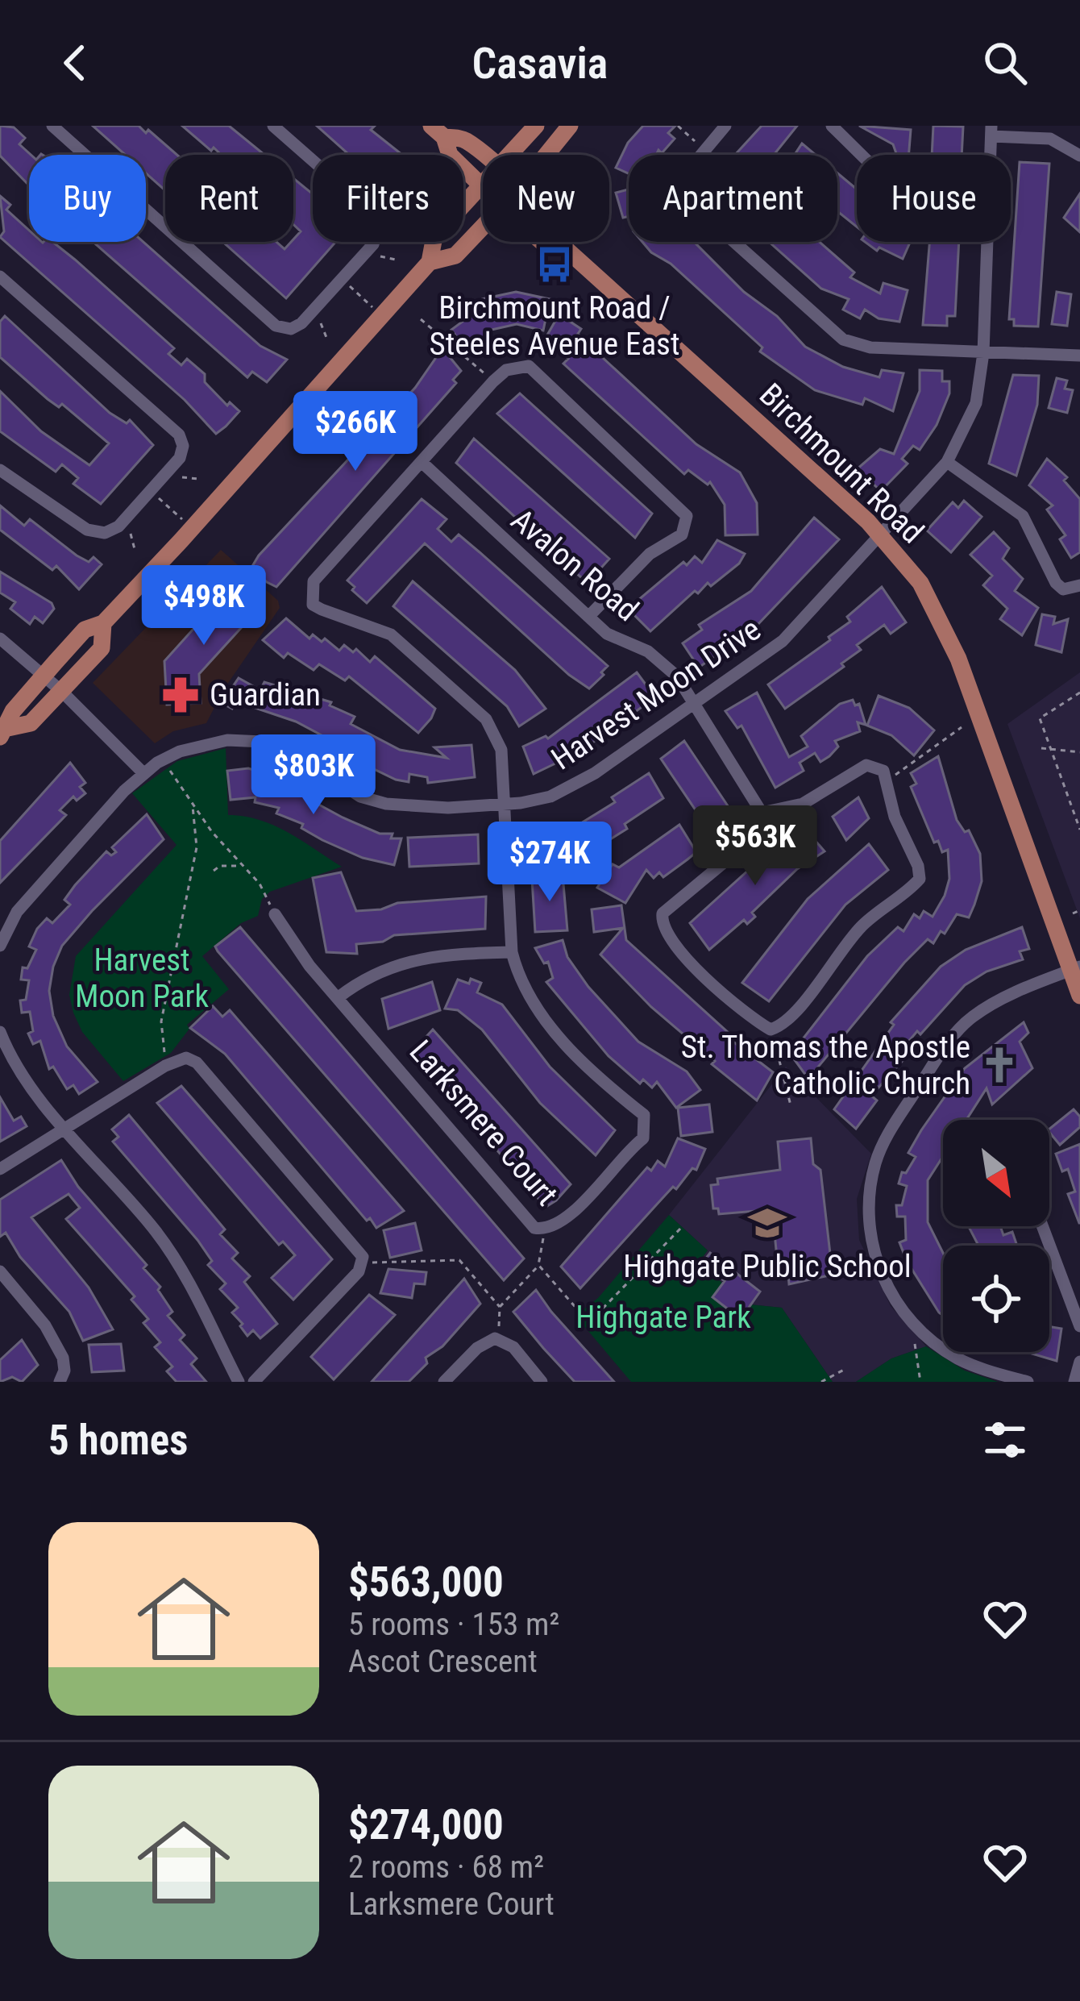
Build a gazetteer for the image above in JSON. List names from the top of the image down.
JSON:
{
  "streets": {
    "main road": ["Birchmount Road"],
    "street": ["Avalon Road", "Harvest Moon Drive", "Larksmere Court"]
  },
  "crossings": [
    ["Birchmount Road", "Harvest Moon Drive"],
    ["Avalon Road", "Harvest Moon Drive"],
    ["Avalon Road", "Larksmere Court"],
    ["Harvest Moon Drive", "Larksmere Court"]
  ],
  "parks": ["Harvest Moon Park", "Highgate Park"],
  "places": {
    "bus stop": ["Birchmount Road / Steeles Avenue East"],
    "pharmacy": ["Guardian"],
    "church": ["St. Thomas the Apostle Catholic Church"],
    "school or university": ["Highgate Public School"]
  },
  "north": "bottom right",
  "page": {
    "header": "Casavia",
    "chip": [
      "Buy",
      "Rent",
      "Filters",
      "New",
      "Apartment",
      "House"
    ],
    "price": [
      "$266K",
      "$498K",
      "$803K",
      "$563K",
      "$274K"
    ],
    "heading": "5 homes",
    "list": [
      {
        "name": "$563,000",
        "note": "5 rooms · 153 m² · Ascot Crescent"
      },
      {
        "name": "$274,000",
        "note": "2 rooms · 68 m² · Larksmere Court"
      }
    ]
  }
}
